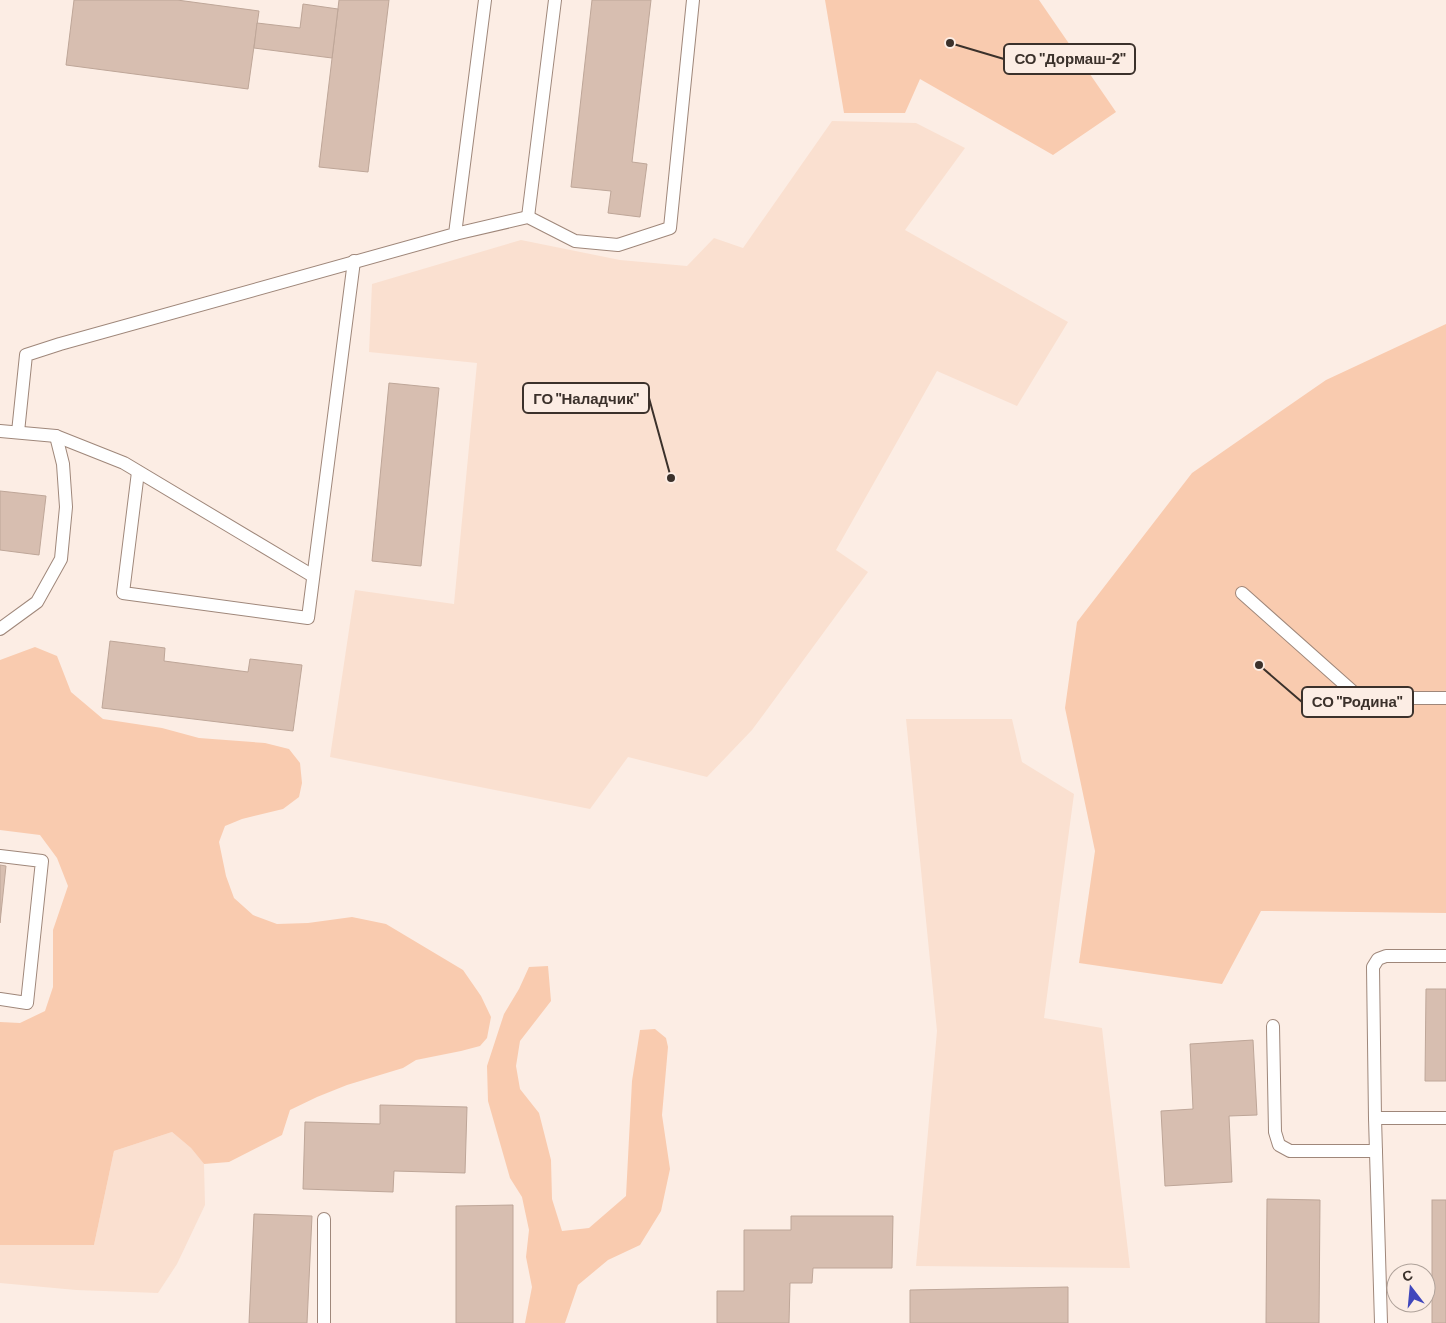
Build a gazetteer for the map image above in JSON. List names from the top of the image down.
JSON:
{
  "places": ["СО \"Дормаш-2\"", "ГО \"Наладчик\"", "СО \"Родина\""],
  "north": "top"
}
